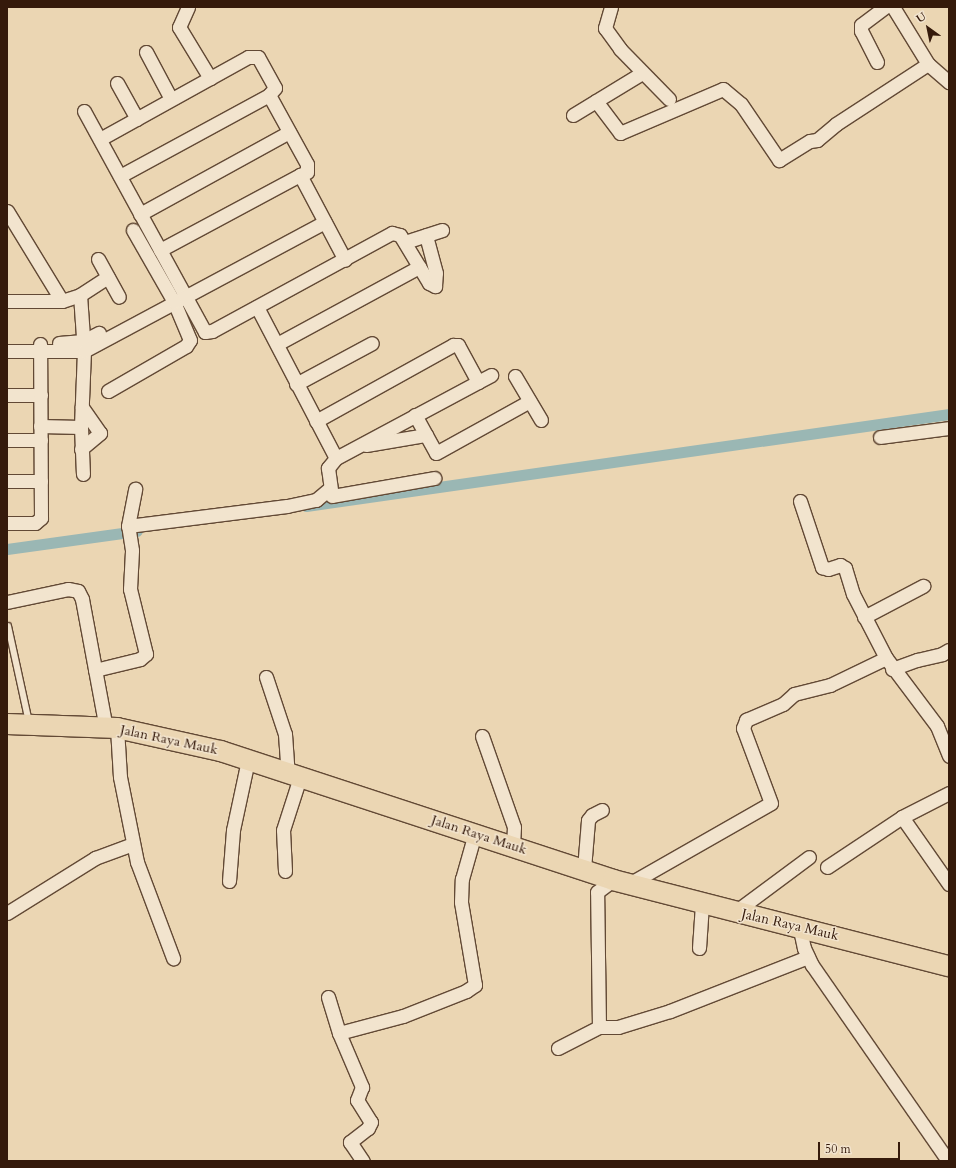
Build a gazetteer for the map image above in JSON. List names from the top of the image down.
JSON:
{
  "streets": {
    "main road": ["Jalan Raya Mauk"]
  },
  "scale_bar": "50 m",
  "north": "top left"
}
